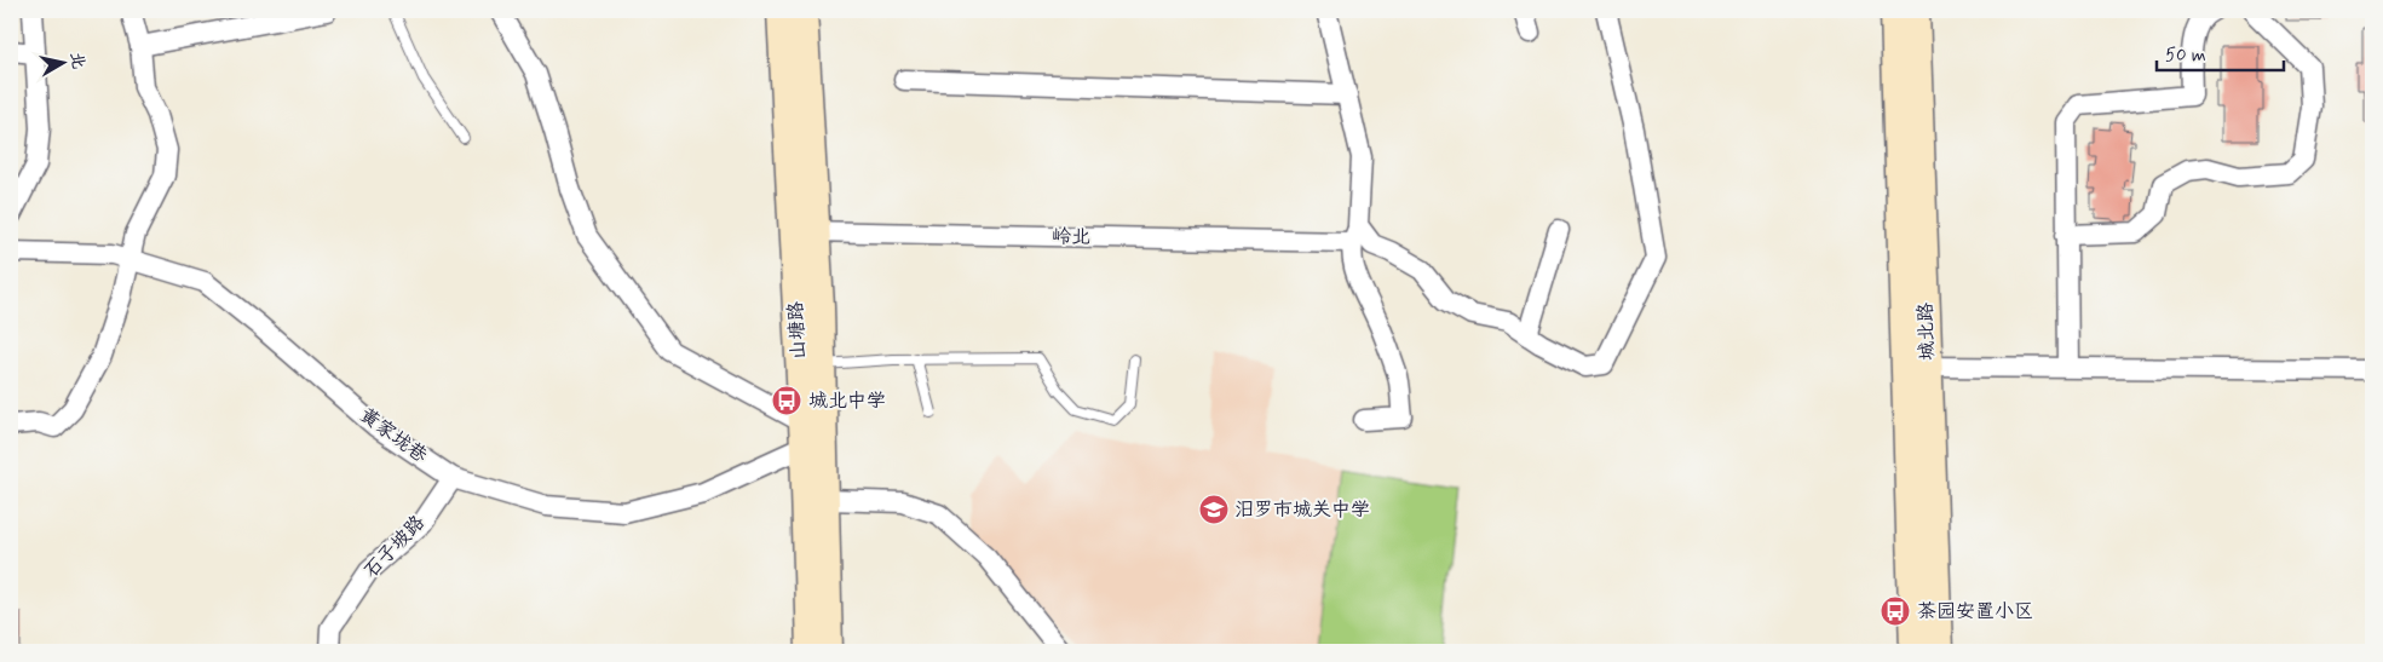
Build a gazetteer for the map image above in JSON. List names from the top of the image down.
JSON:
{
  "streets": {
    "main road": ["山塘路", "城北路"],
    "street": ["岭北", "黄家垅巷", "石子坡路"]
  },
  "crossings": [
    ["岭北", "山塘路"],
    ["山塘路", "黄家垅巷"],
    ["黄家垅巷", "石子坡路"]
  ],
  "places": {
    "bus stop": ["城北中学", "茶园安置小区"],
    "school or university": ["汨罗市城关中学"]
  },
  "scale_bar": "50 m",
  "north": "right"
}
